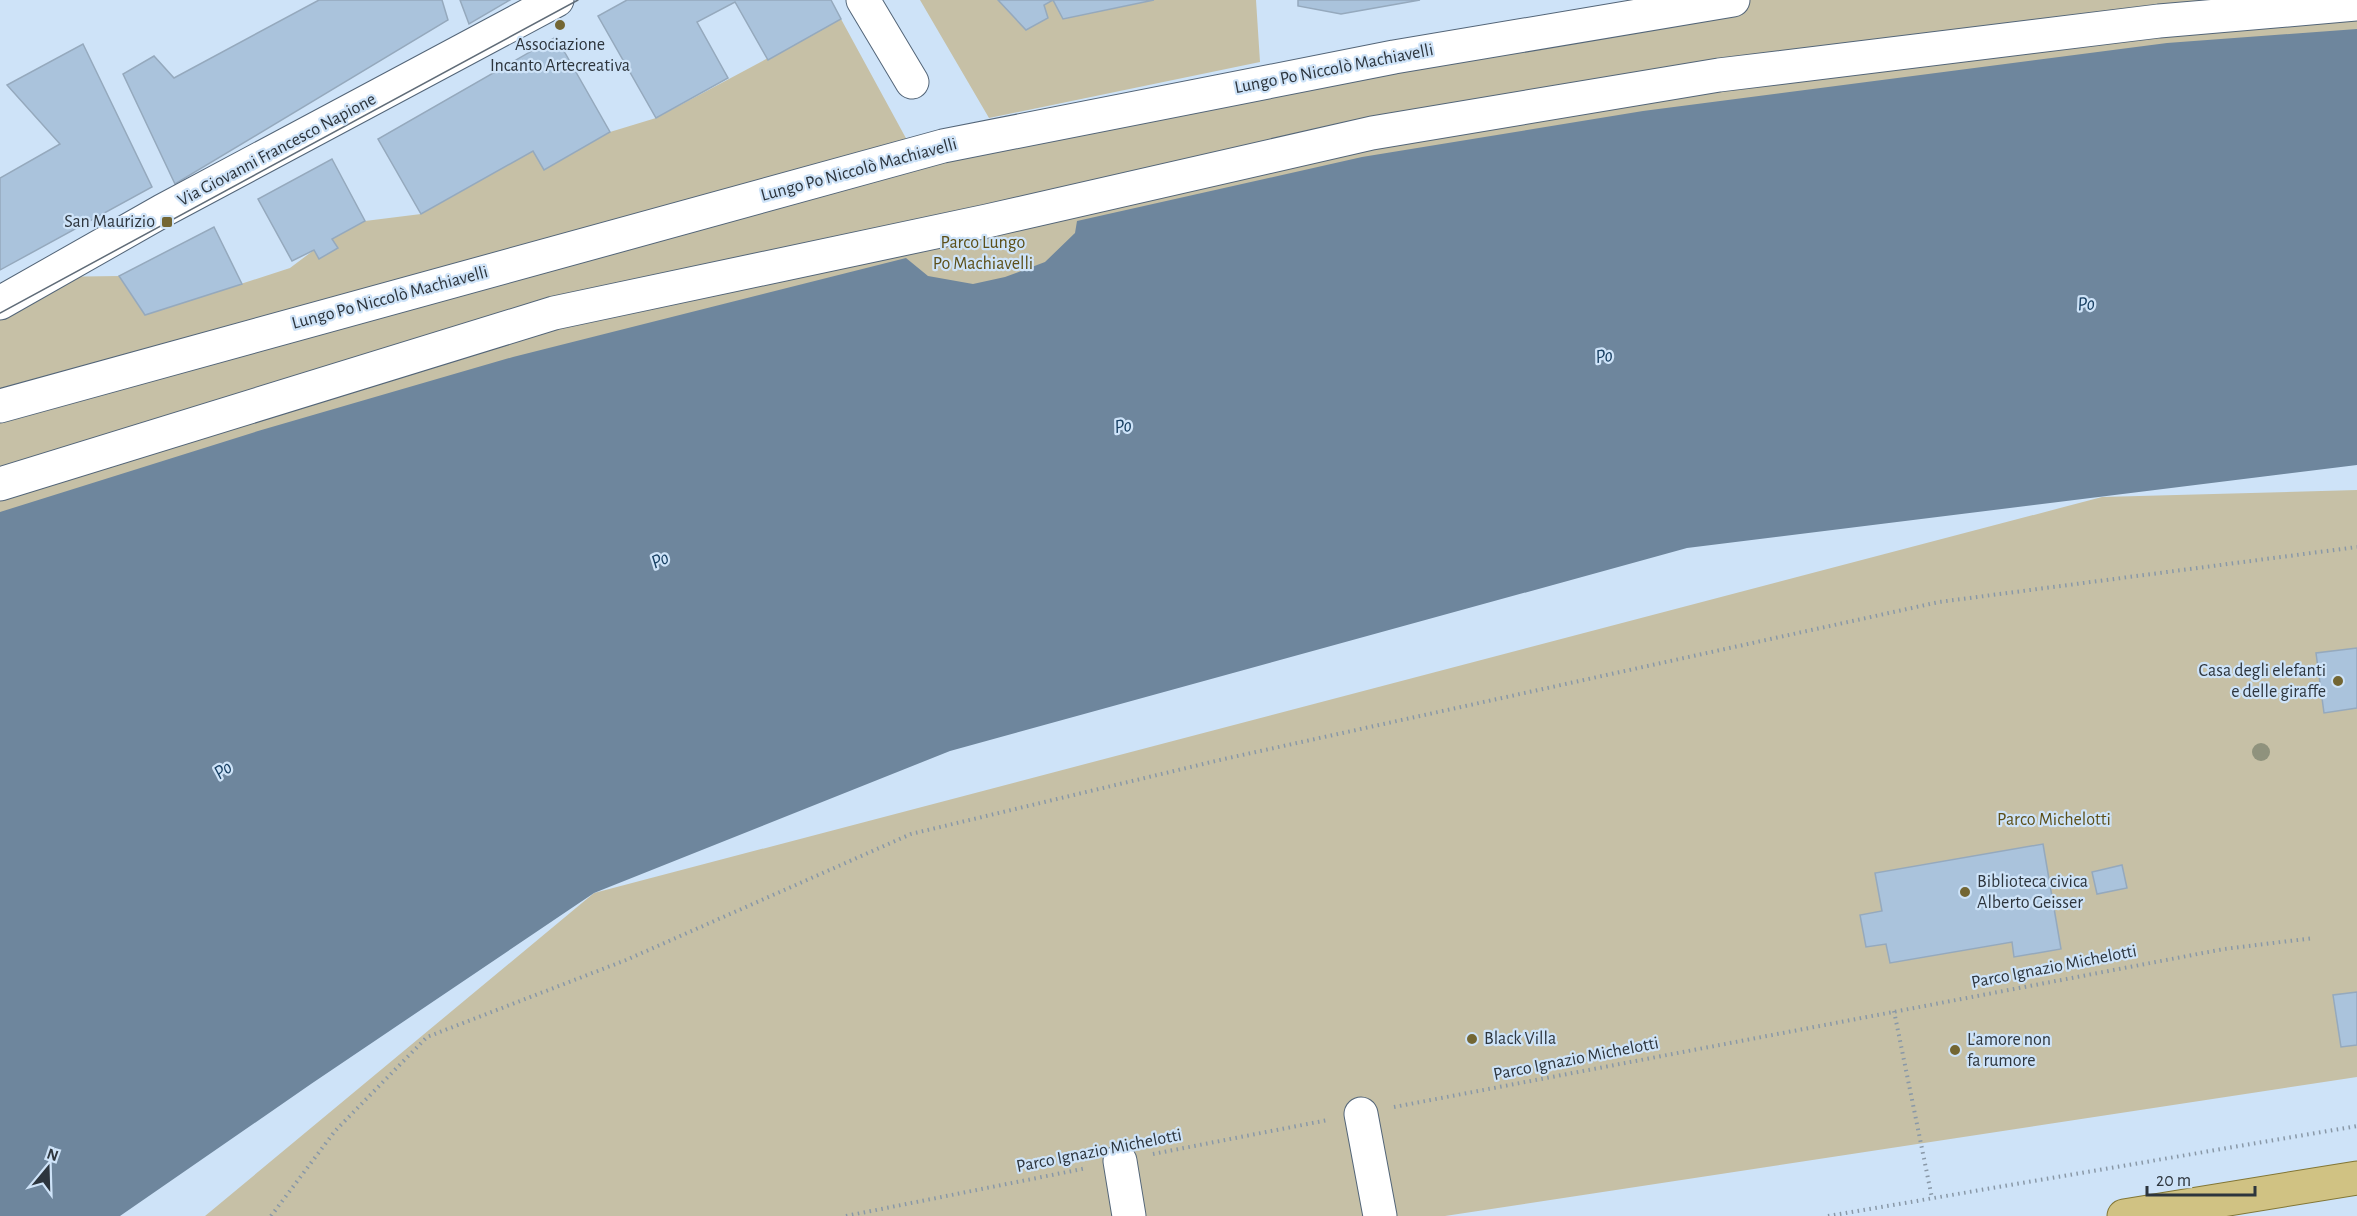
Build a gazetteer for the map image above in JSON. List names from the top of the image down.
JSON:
{
  "streets": {
    "street": ["Lungo Po Niccolò Machiavelli", "Via Giovanni Francesco Napione"],
    "path": ["Parco Ignazio Michelotti"]
  },
  "water": ["Po"],
  "parks": ["Parco Lungo Po Machiavelli", "Parco Michelotti"],
  "places": {
    "other": [
      "Associazione Incanto Artecreativa",
      "Casa degli elefanti e delle giraffe",
      "Biblioteca civica Alberto Geisser",
      "Black Villa",
      "L'amore non fa rumore"
    ],
    "transit": ["San Maurizio"]
  },
  "scale_bar": "20 m",
  "north": "top"
}
